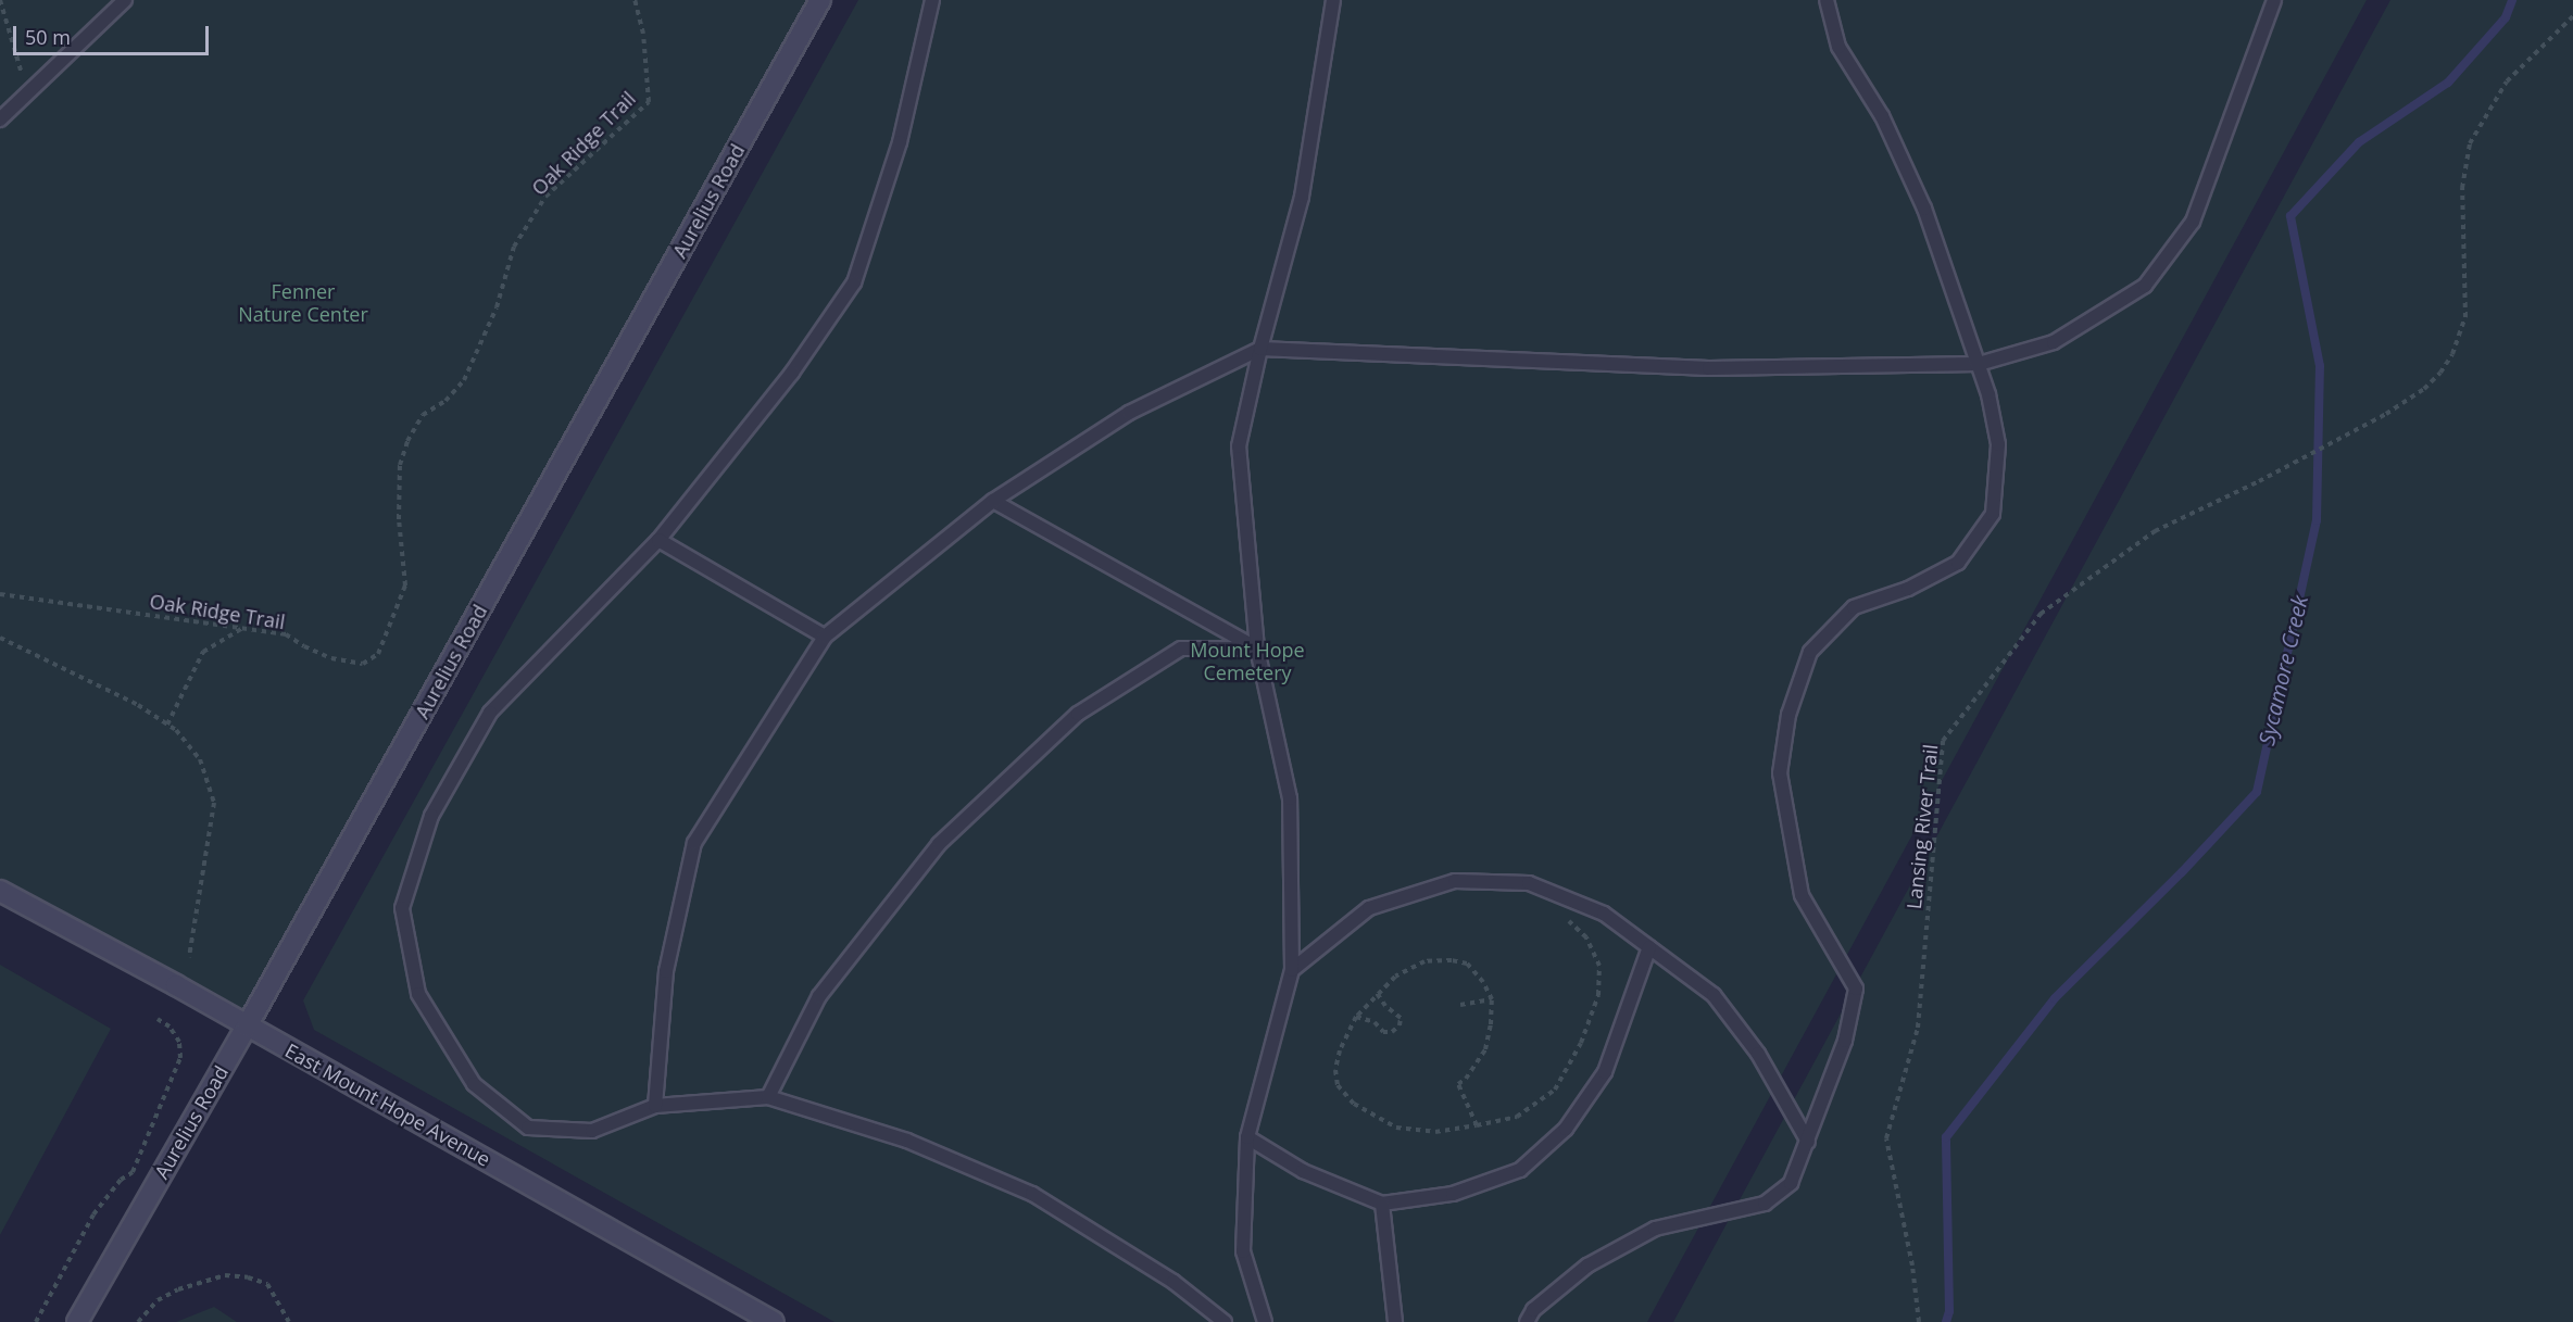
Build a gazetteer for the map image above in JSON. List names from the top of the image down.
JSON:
{
  "streets": {
    "street": ["Aurelius Road", "East Mount Hope Avenue"],
    "path": ["Oak Ridge Trail", "Lansing River Trail"]
  },
  "crossings": [
    ["Aurelius Road", "East Mount Hope Avenue"]
  ],
  "water": ["Sycamore Creek"],
  "parks": ["Fenner Nature Center", "Mount Hope Cemetery"],
  "scale_bar": "50 m"
}
